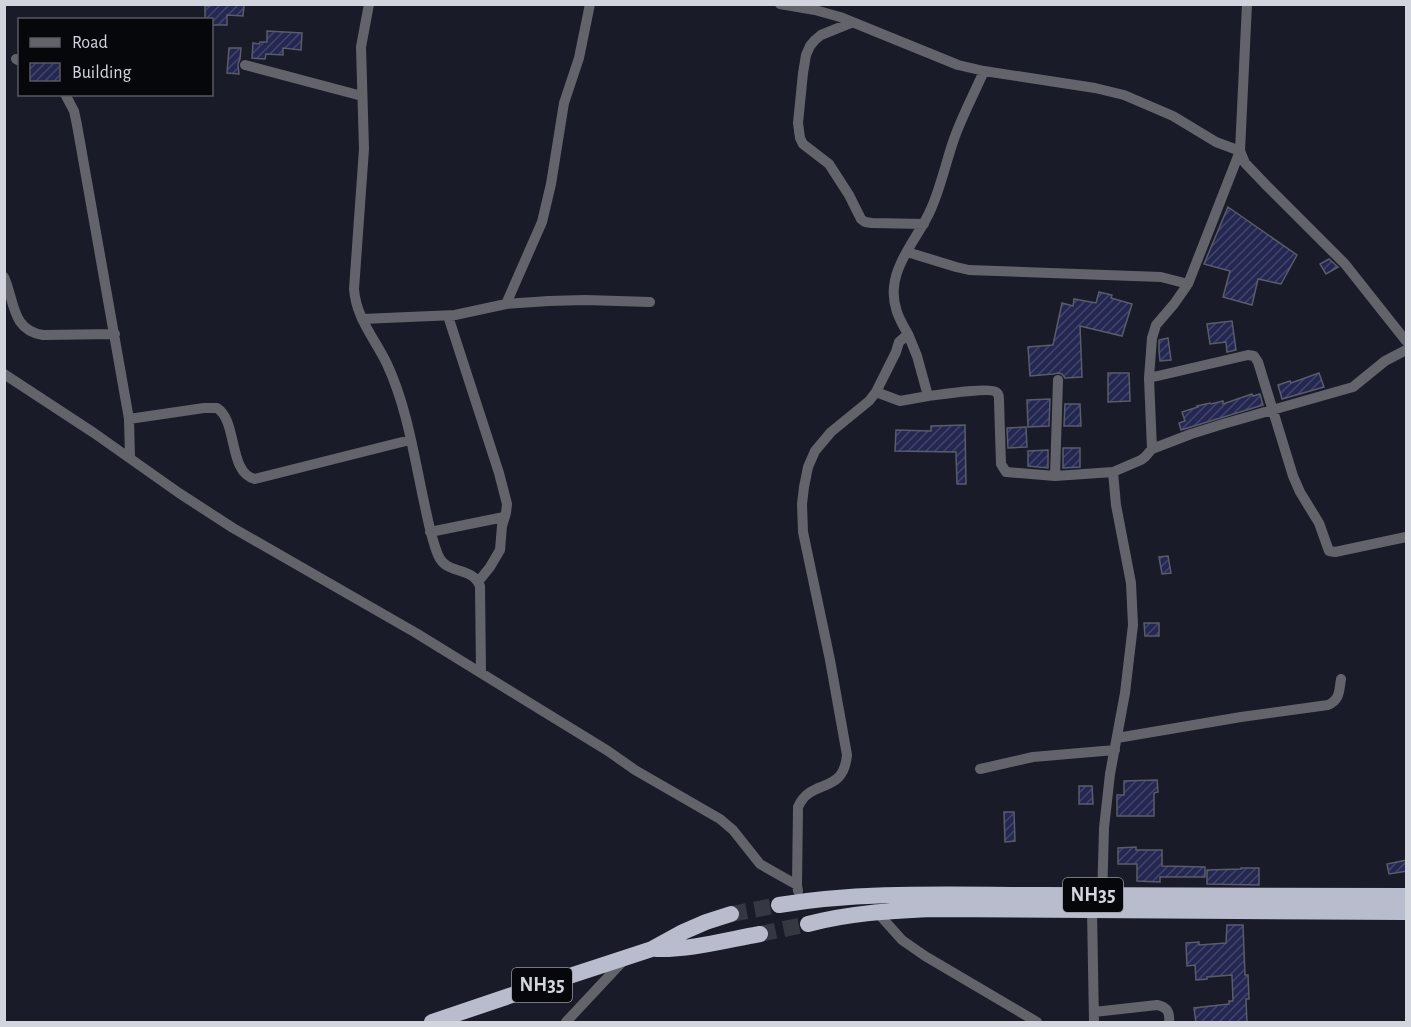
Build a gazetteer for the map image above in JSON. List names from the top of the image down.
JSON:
{
  "streets": {
    "highway": ["NH35"]
  },
  "legend": ["Road", "Building"]
}
